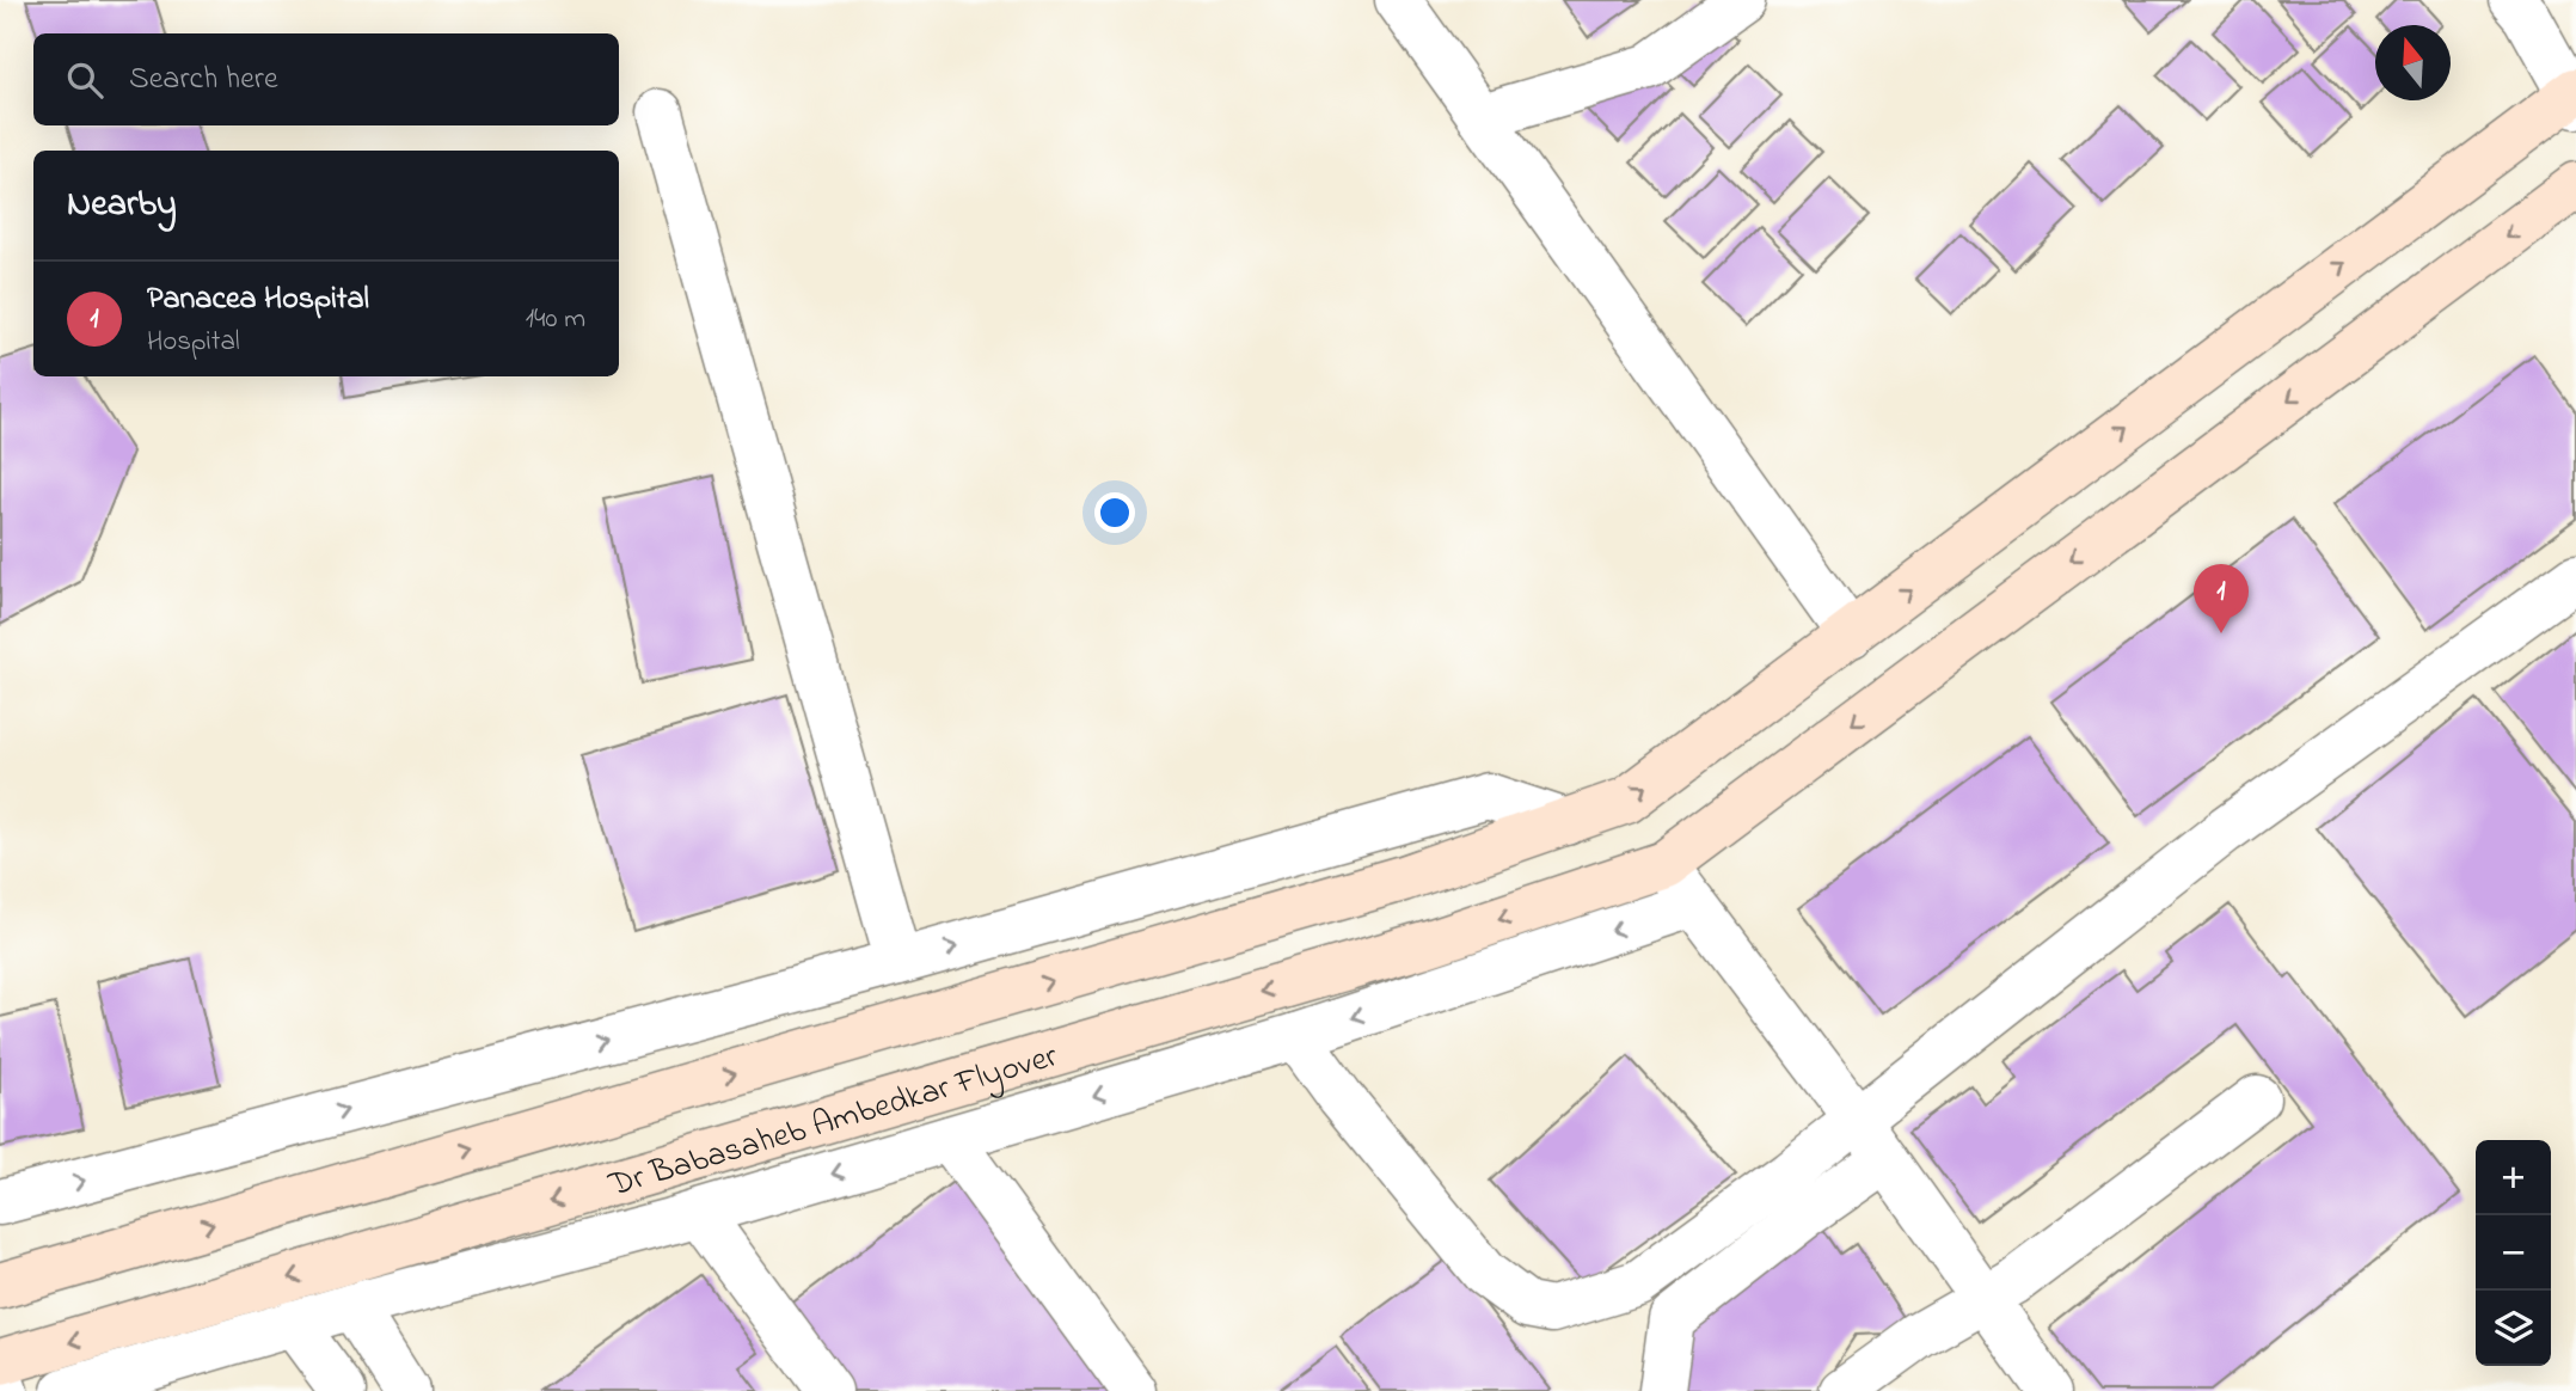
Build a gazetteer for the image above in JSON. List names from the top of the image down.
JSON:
{
  "streets": {
    "main road": ["Dr Babasaheb Ambedkar Flyover"]
  },
  "north": "top",
  "page": {
    "search": "Search here",
    "heading": "Nearby",
    "list": [
      {
        "mark": "1",
        "name": "Panacea Hospital",
        "note": "Hospital",
        "value": "140 m"
      }
    ],
    "pins": "1",
    "map_buttons": ["+", "−"]
  }
}
